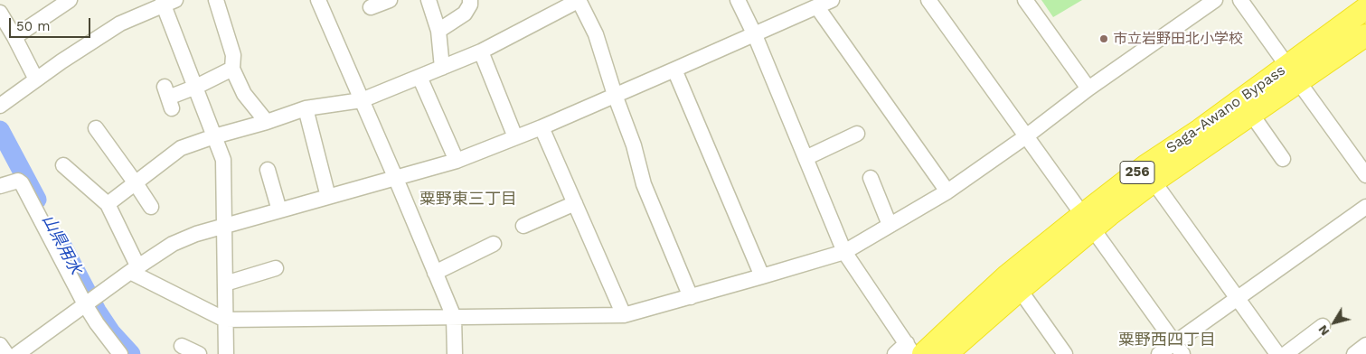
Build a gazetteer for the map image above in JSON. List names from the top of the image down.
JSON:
{
  "streets": {
    "highway": ["Saga-Awano Bypass", "256"]
  },
  "districts": ["粟野東三丁目", "粟野西四丁目"],
  "water": ["山県用水"],
  "places": ["市立岩野田北小学校"],
  "scale_bar": "50 m",
  "north": "bottom left"
}
